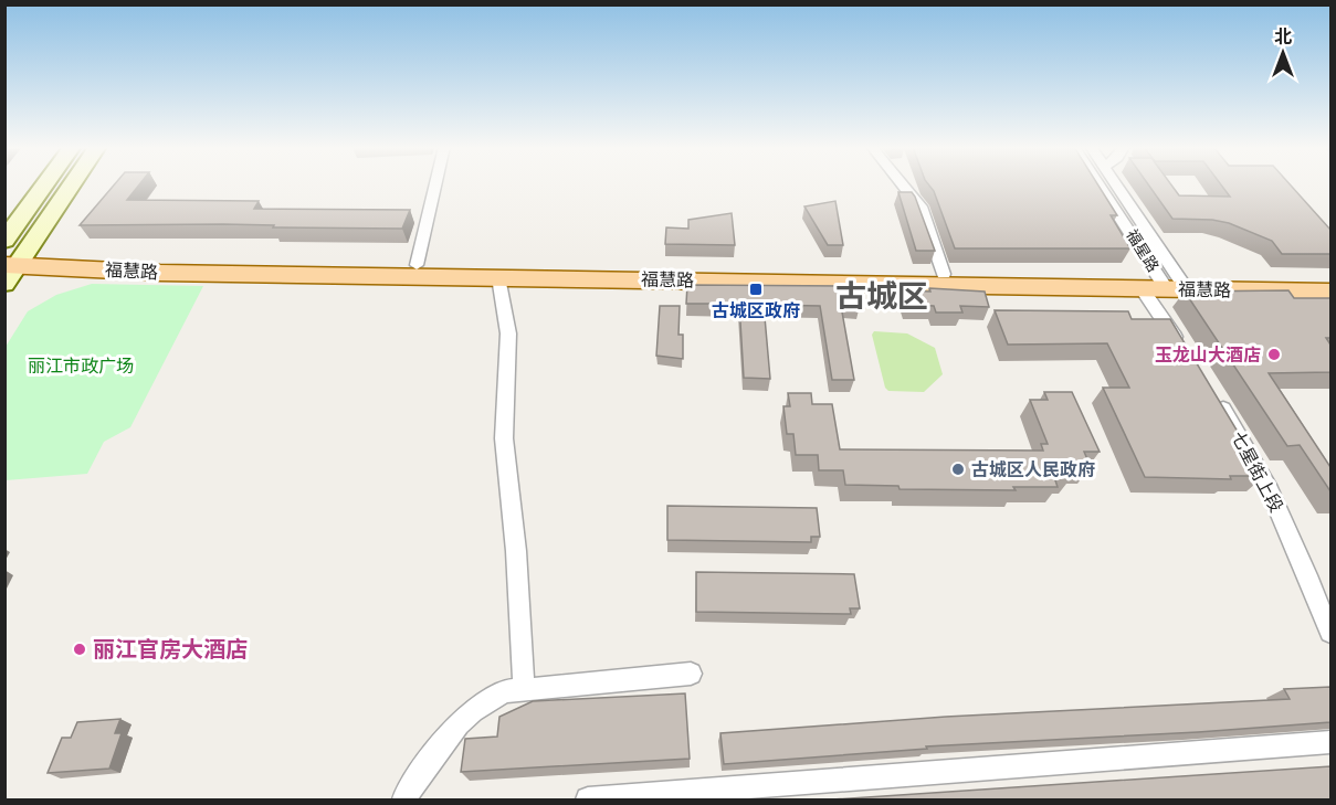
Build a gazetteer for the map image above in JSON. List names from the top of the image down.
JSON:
{
  "streets": {
    "main road": ["福慧路"],
    "street": ["福星路", "七星街上段"]
  },
  "crossings": [
    ["福星路", "福慧路"]
  ],
  "districts": ["古城区"],
  "parks": ["丽江市政广场"],
  "places": {
    "transit": ["古城区政府"],
    "other": ["玉龙山大酒店", "古城区人民政府", "丽江官房大酒店"]
  },
  "north": "top"
}
